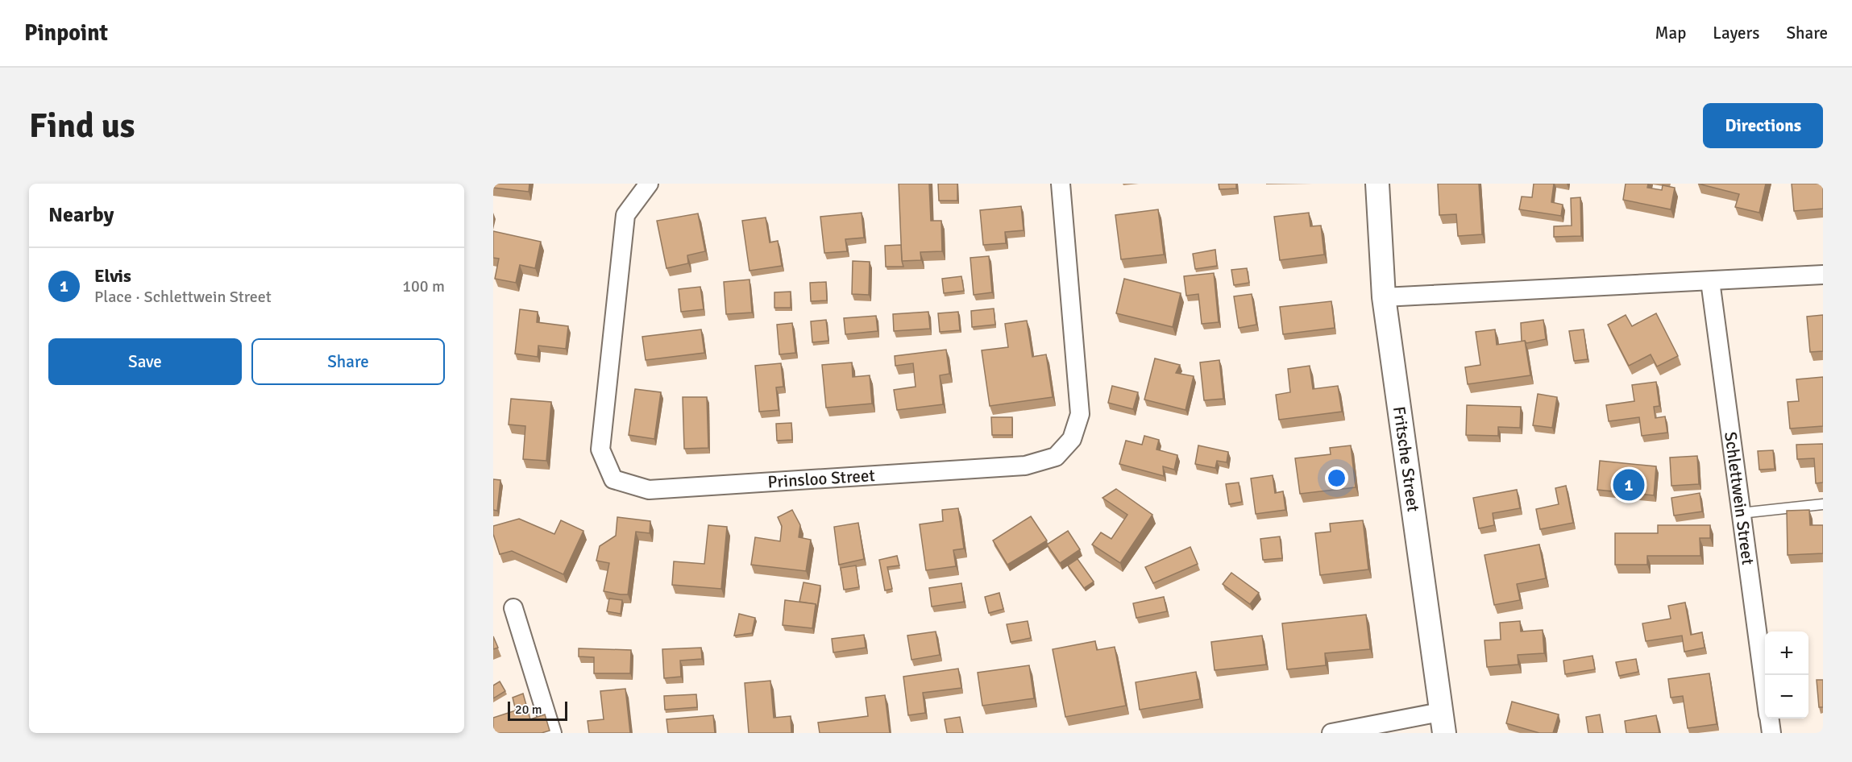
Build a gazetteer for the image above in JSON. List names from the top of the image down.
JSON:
{
  "streets": {
    "street": ["Fritsche Street", "Prinsloo Street", "Schlettwein Street"]
  },
  "scale_bar": "20 m",
  "page": {
    "header": "Pinpoint",
    "nav": ["Map", "Layers", "Share"],
    "buttons": [
      "Directions",
      ["Save", "Share"]
    ],
    "title": "Find us",
    "heading": "Nearby",
    "list": [
      {
        "mark": "1",
        "name": "Elvis",
        "note": "Place · Schlettwein Street",
        "value": "100 m"
      }
    ],
    "pins": "1",
    "map_buttons": ["+", "−"],
    "scale": "20 m"
  }
}
